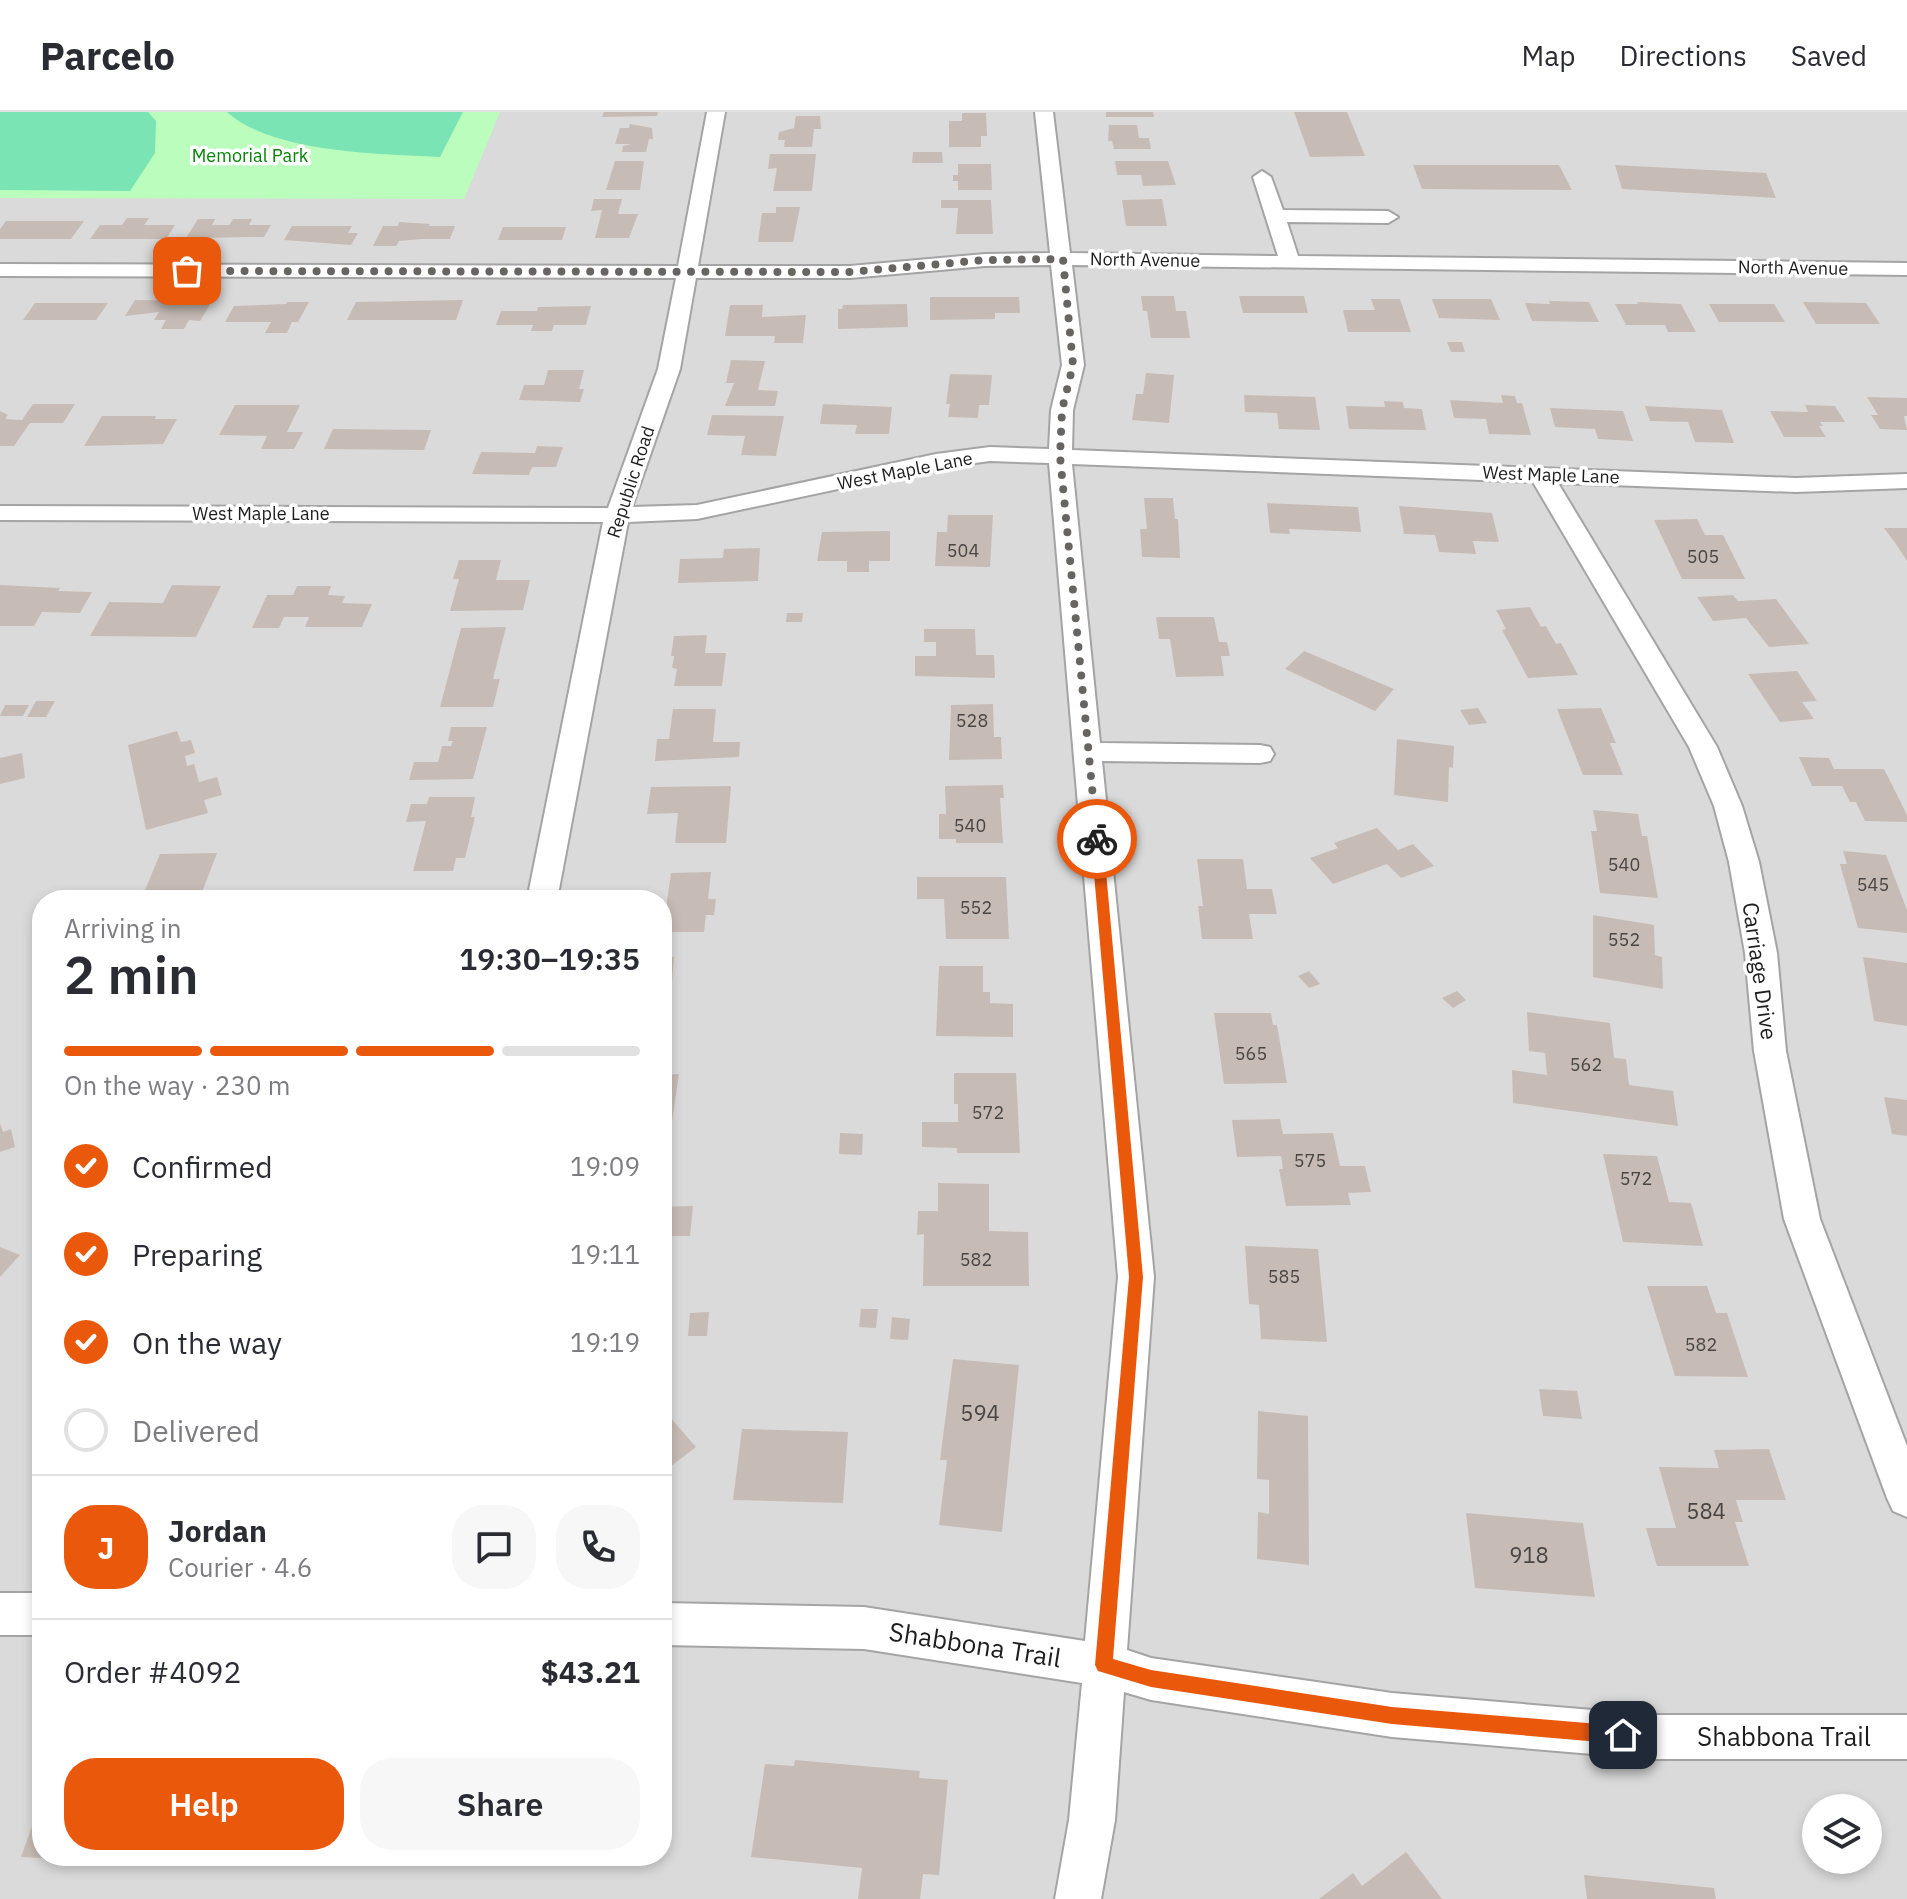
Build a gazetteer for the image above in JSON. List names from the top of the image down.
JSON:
{
  "streets": {
    "street": [
      "North Avenue",
      "West Maple Lane",
      "Republic Road",
      "Carriage Drive",
      "Shabbona Trail"
    ]
  },
  "crossings": [
    ["North Avenue", "Republic Road"],
    ["West Maple Lane", "Republic Road"],
    ["West Maple Lane", "Carriage Drive"]
  ],
  "parks": ["Memorial Park"],
  "house_numbers": [
    "504",
    "505",
    "528",
    "540",
    "540",
    "545",
    "552",
    "552",
    "565",
    "562",
    "572",
    "575",
    "572",
    "582",
    "585",
    "582",
    "594",
    "584",
    "918"
  ],
  "page": {
    "header": "Parcelo",
    "nav": ["Map", "Directions", "Saved"],
    "heading": ["2 min", "Arriving in", "19:30–19:35"],
    "panel": [
      "Jordan",
      "Courier · 4.6",
      "Order #4092",
      "$43.21"
    ],
    "bar": "On the way · 230 m",
    "list": [
      ["Confirmed", "19:09"],
      ["Preparing", "19:11"],
      ["On the way", "19:19"],
      "Delivered"
    ],
    "round": "J",
    "buttons": ["Help", "Share"]
  }
}
